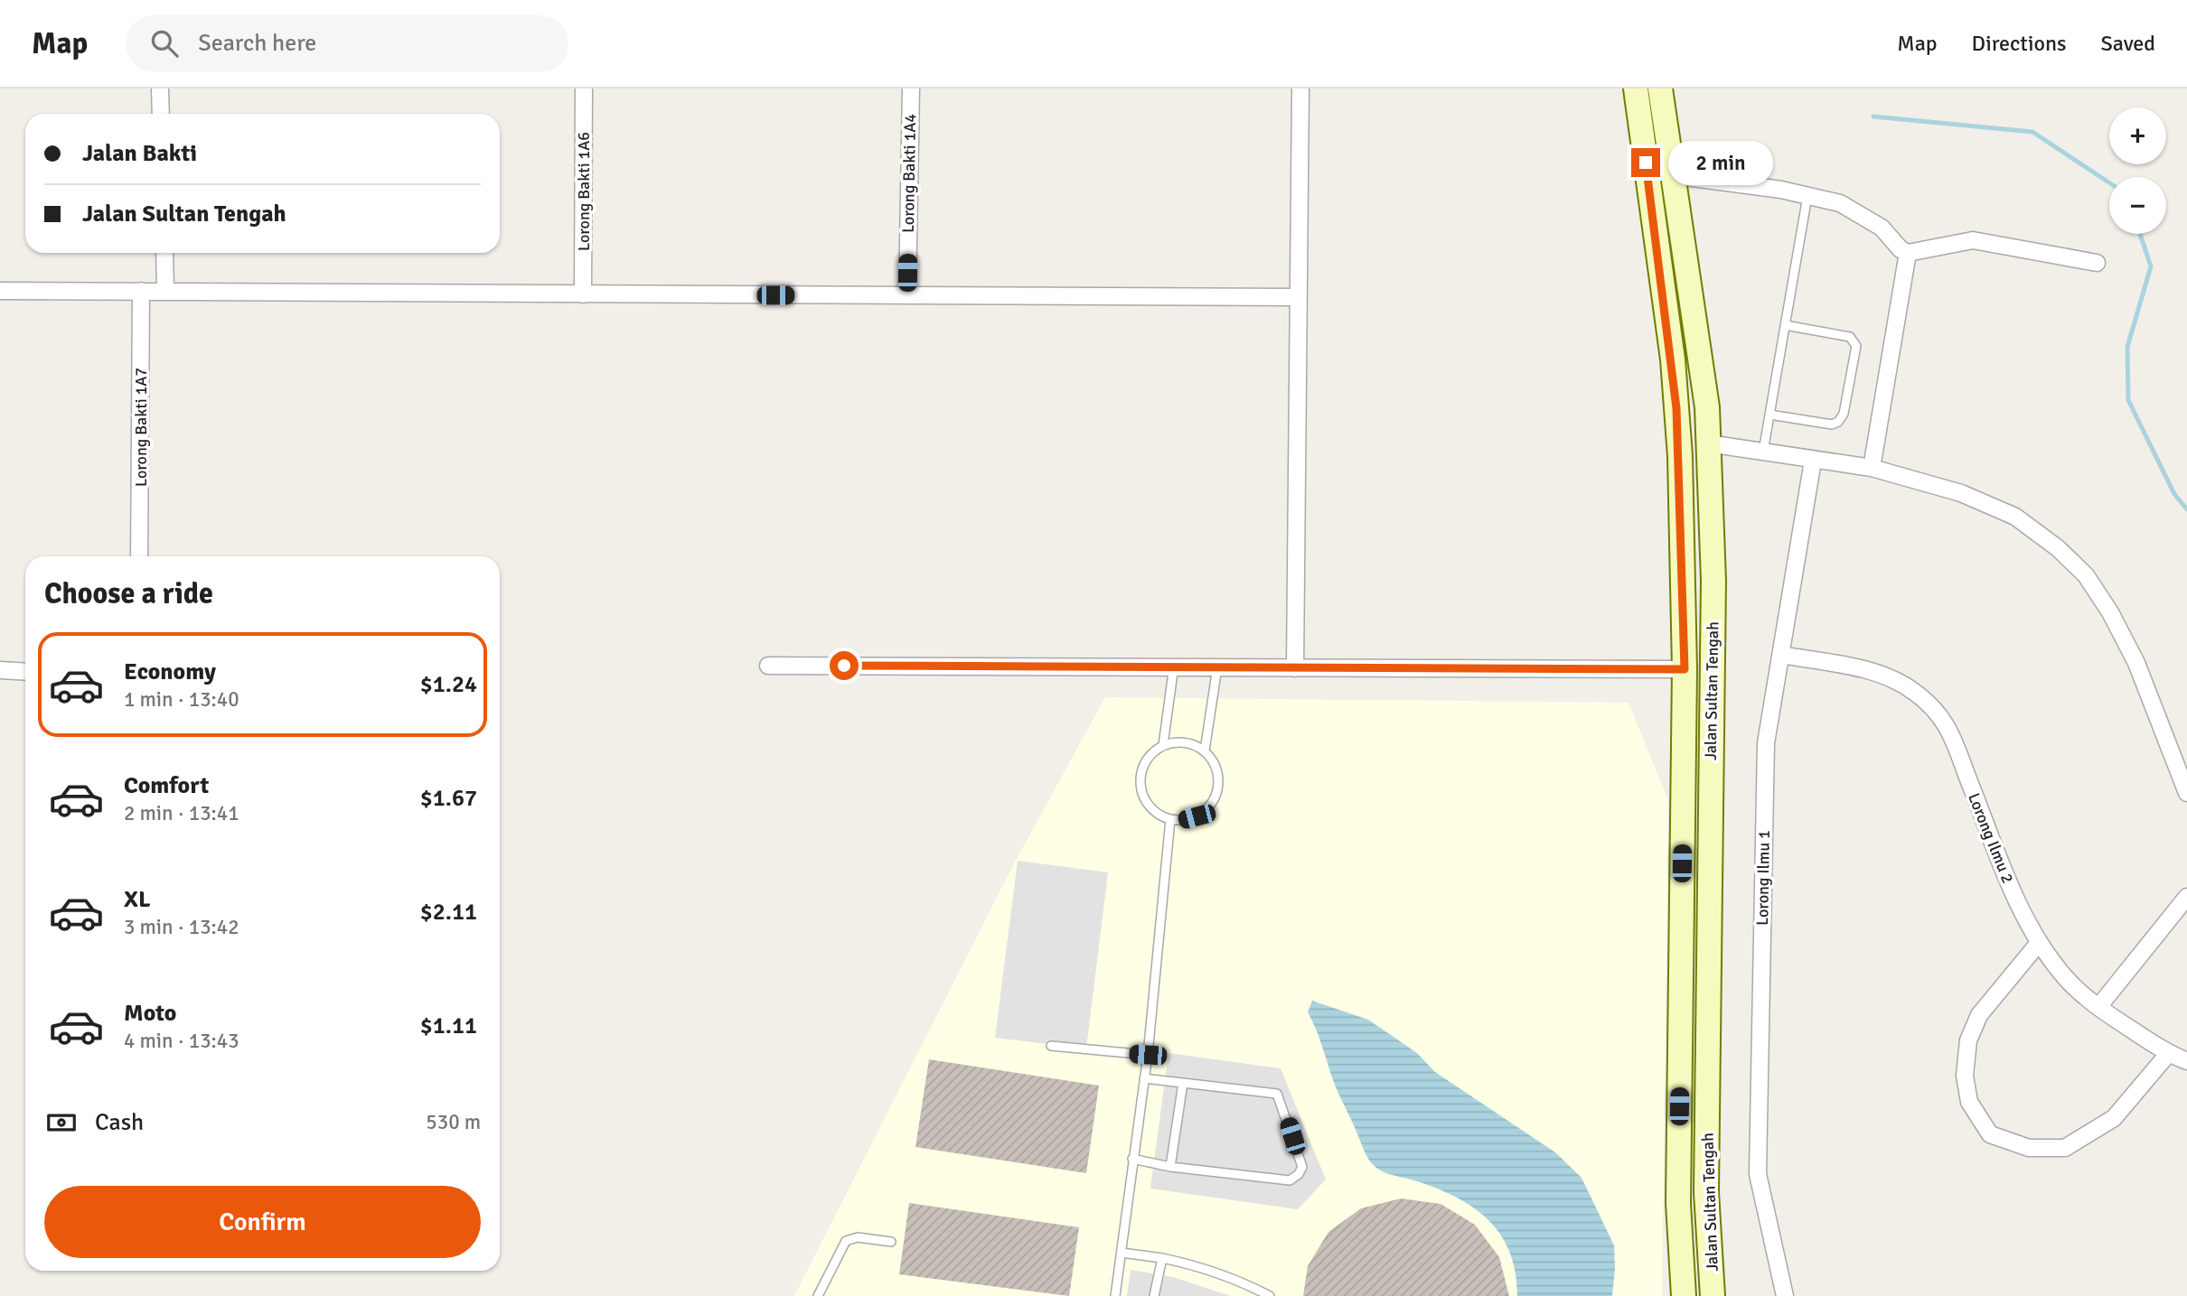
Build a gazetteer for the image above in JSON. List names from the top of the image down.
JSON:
{
  "streets": {
    "main road": ["Jalan Sultan Tengah"],
    "street": [
      "Lorong Bakti 1A4",
      "Lorong Bakti 1A6",
      "Lorong Bakti 1A7",
      "Lorong Ilmu 2",
      "Lorong Ilmu 1"
    ]
  },
  "crossings": [
    ["Lorong Ilmu 2", "Lorong Ilmu 1"]
  ],
  "page": {
    "header": "Map",
    "search": "Search here",
    "nav": ["Map", "Directions", "Saved"],
    "map_buttons": ["+", "−"],
    "banner": ["Jalan Bakti", "Jalan Sultan Tengah"],
    "bubble": "2 min",
    "heading": "Choose a ride",
    "list": [
      {
        "name": "Economy",
        "note": "1 min · 13:40",
        "value": "$1.24"
      },
      {
        "name": "Comfort",
        "note": "2 min · 13:41",
        "value": "$1.67"
      },
      {
        "name": "XL",
        "note": "3 min · 13:42",
        "value": "$2.11"
      },
      {
        "name": "Moto",
        "note": "4 min · 13:43",
        "value": "$1.11"
      }
    ],
    "pay": ["Cash", "530 m"],
    "buttons": "Confirm"
  }
}
